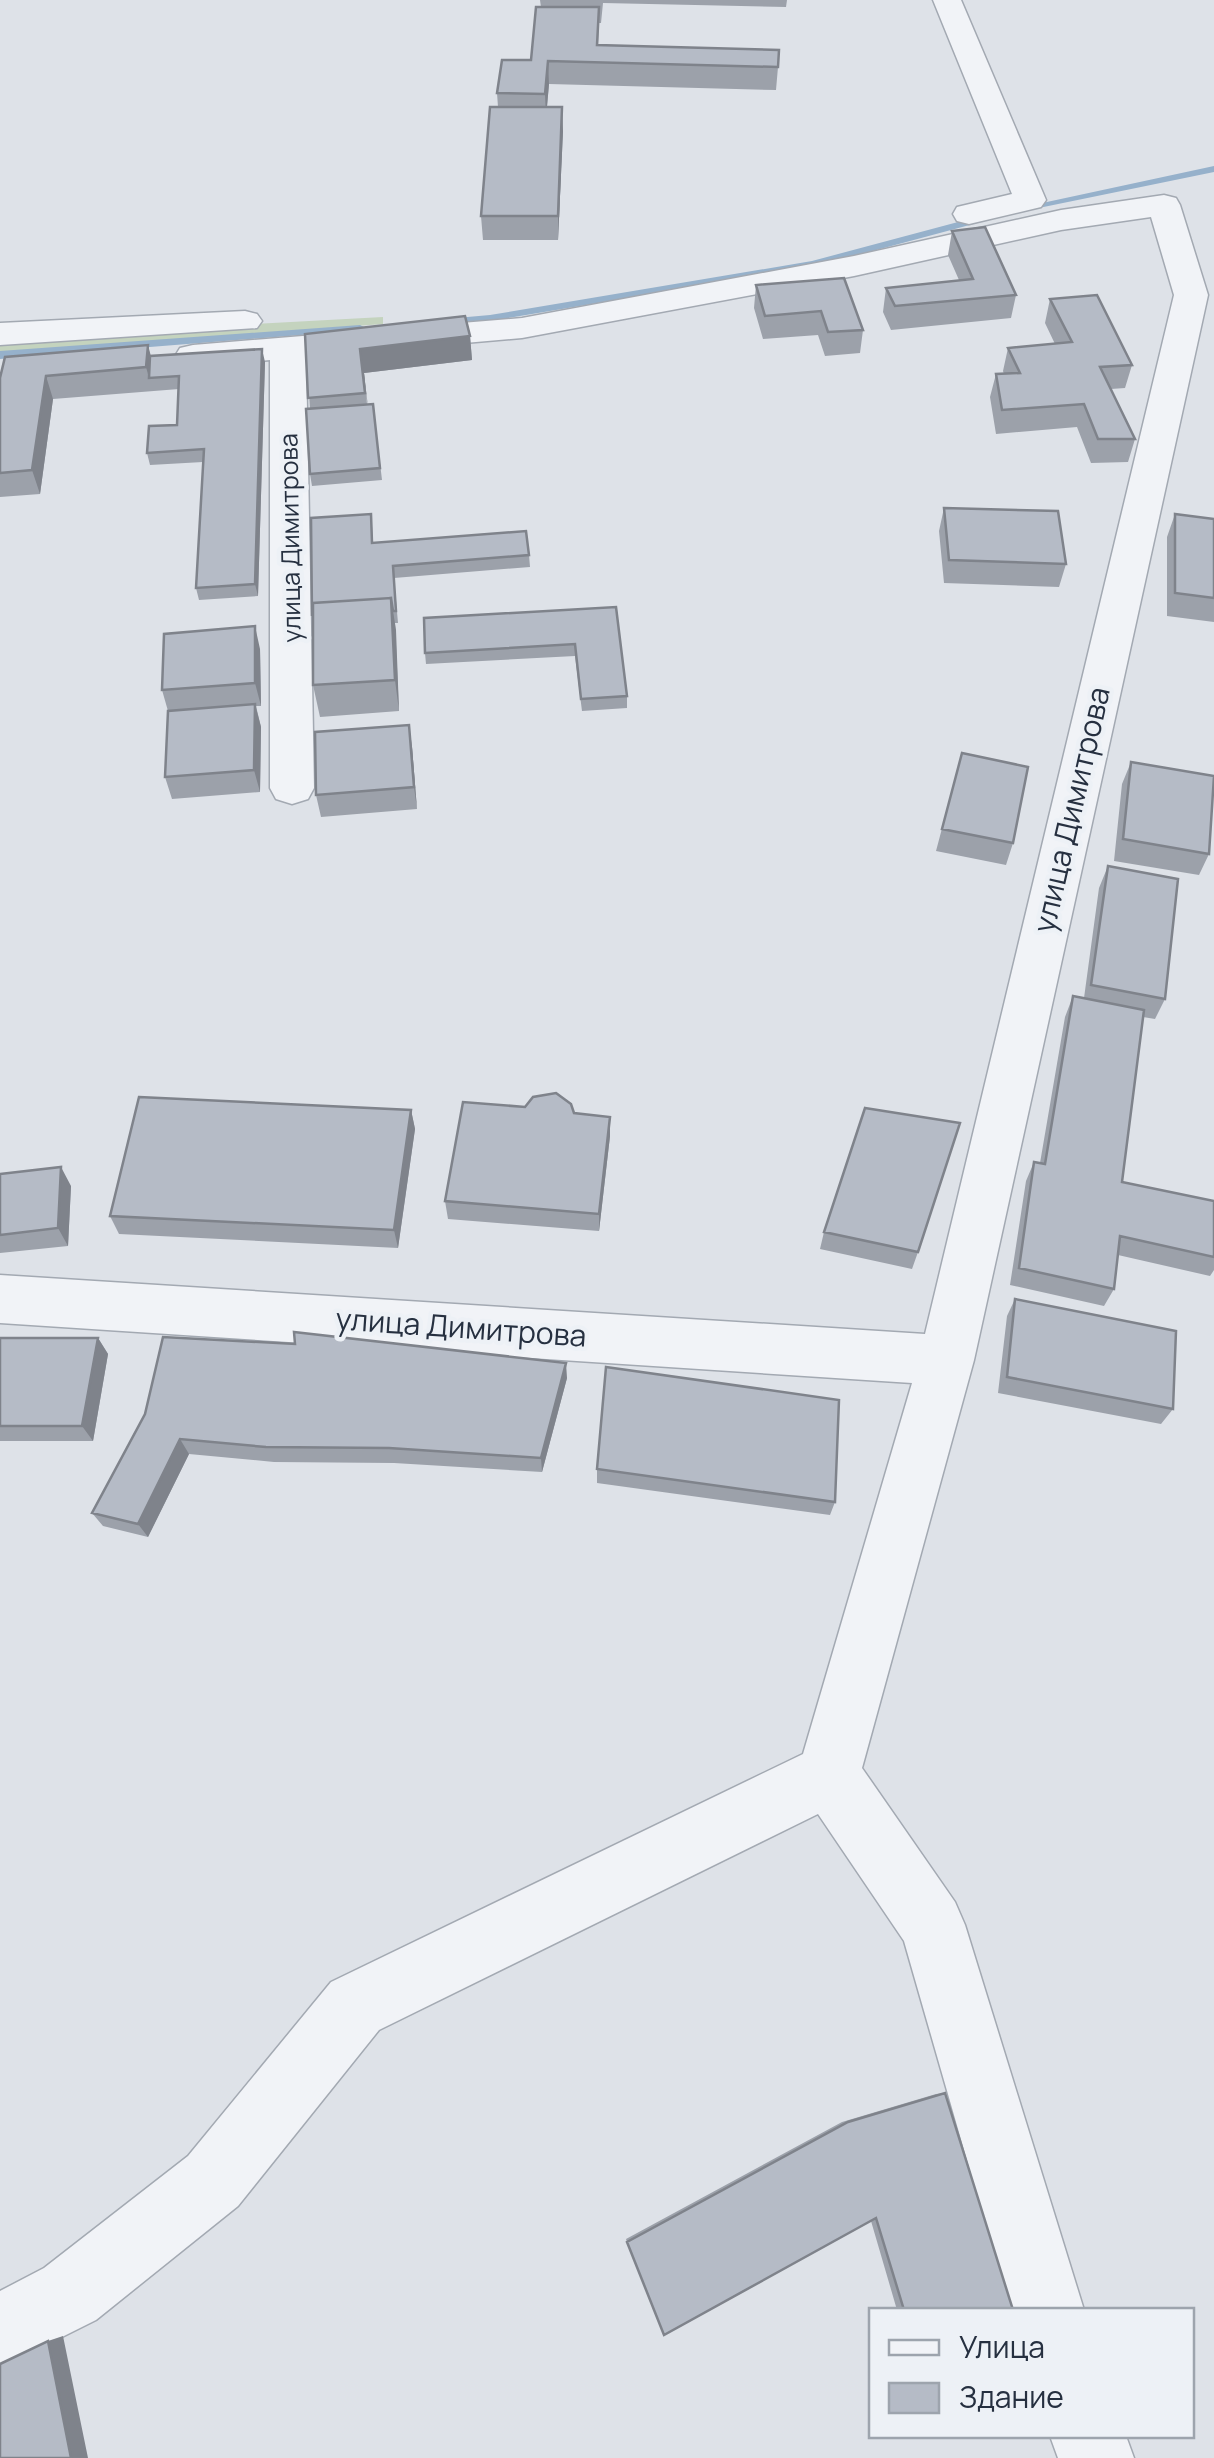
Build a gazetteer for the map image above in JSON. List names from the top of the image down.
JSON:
{
  "streets": {
    "street": ["улица Димитрова"]
  },
  "legend": ["Улица", "Здание"]
}
